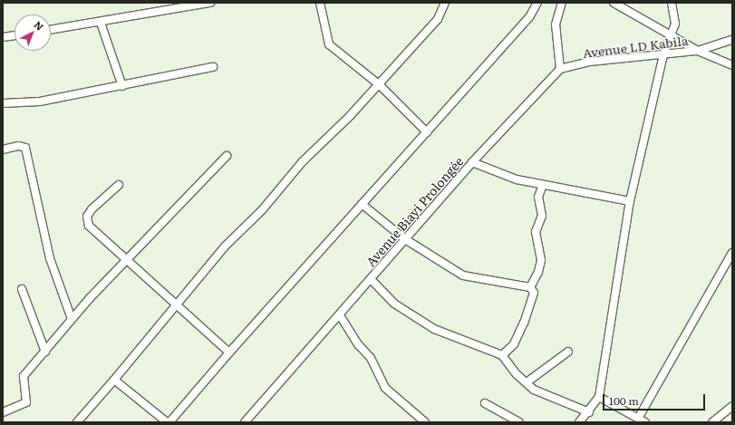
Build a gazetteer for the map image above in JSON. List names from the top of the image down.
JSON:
{
  "streets": {
    "street": ["Avenue LD Kabila", "Avenue Biayi Prolongée"]
  },
  "crossings": [
    ["Avenue LD Kabila", "Avenue Biayi Prolongée"]
  ],
  "scale_bar": "100 m",
  "north": "top right"
}
